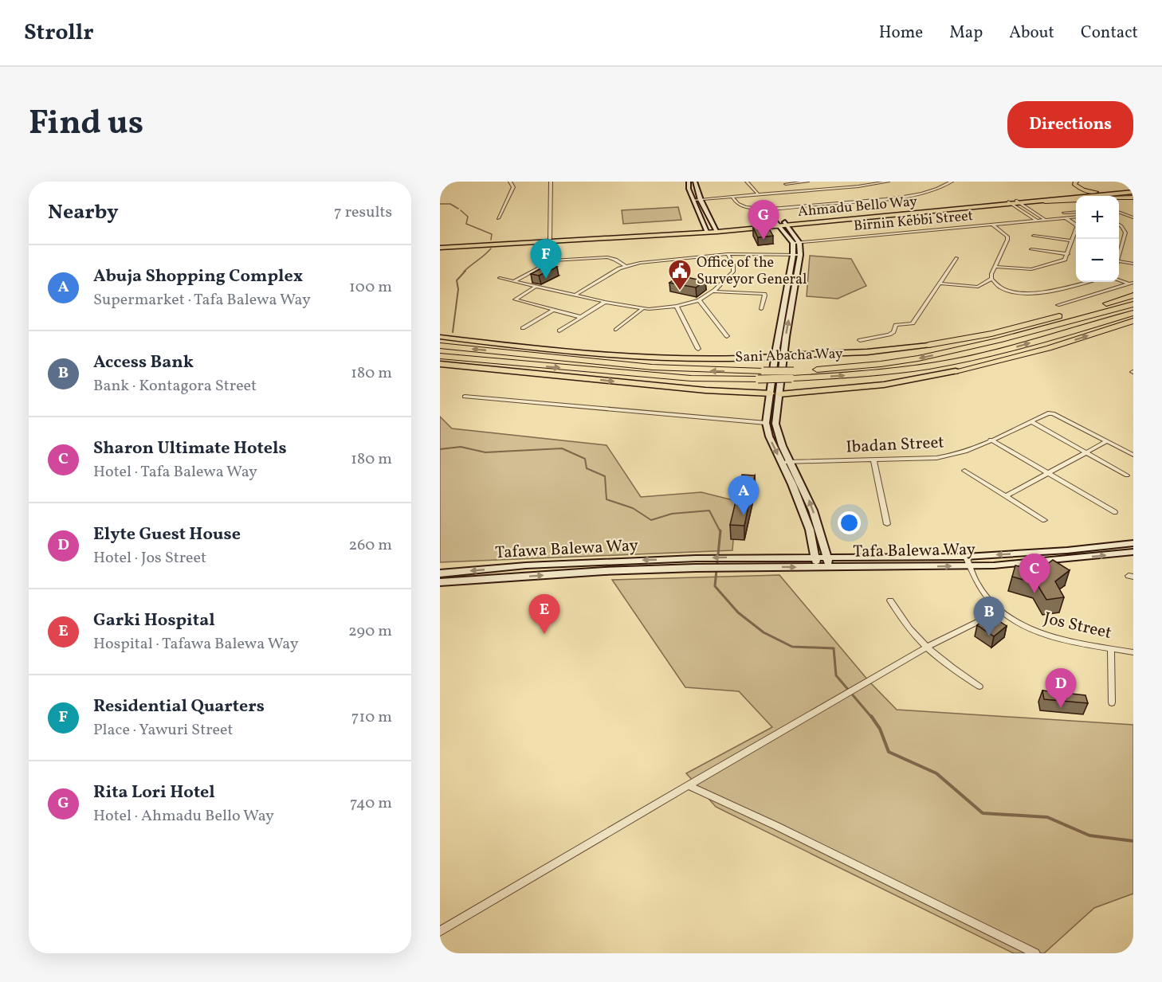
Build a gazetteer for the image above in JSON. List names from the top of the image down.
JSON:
{
  "streets": {
    "highway": ["Sani Abacha Way"],
    "main road": ["Ahmadu Bello Way"],
    "street": [
      "Birnin Kebbi Street",
      "Ibadan Street",
      "Tafawa Balewa Way",
      "Tafa Balewa Way",
      "Jos Street"
    ]
  },
  "crossings": [
    ["Tafawa Balewa Way", "Tafa Balewa Way"],
    ["Tafa Balewa Way", "Jos Street"]
  ],
  "places": {
    "public building": ["Office of the Surveyor General"]
  },
  "page": {
    "header": "Strollr",
    "nav": [
      "Home",
      "Map",
      "About",
      "Contact"
    ],
    "title": "Find us",
    "buttons": "Directions",
    "heading": ["Nearby", "7 results"],
    "map_buttons": ["+", "−"],
    "pins": [
      "G",
      "F",
      "A",
      "C",
      "E",
      "B",
      "D"
    ],
    "list": [
      {
        "mark": "A",
        "name": "Abuja Shopping Complex",
        "note": "Supermarket · Tafa Balewa Way",
        "value": "100 m"
      },
      {
        "mark": "B",
        "name": "Access Bank",
        "note": "Bank · Kontagora Street",
        "value": "180 m"
      },
      {
        "mark": "C",
        "name": "Sharon Ultimate Hotels",
        "note": "Hotel · Tafa Balewa Way",
        "value": "180 m"
      },
      {
        "mark": "D",
        "name": "Elyte Guest House",
        "note": "Hotel · Jos Street",
        "value": "260 m"
      },
      {
        "mark": "E",
        "name": "Garki Hospital",
        "note": "Hospital · Tafawa Balewa Way",
        "value": "290 m"
      },
      {
        "mark": "F",
        "name": "Residential Quarters",
        "note": "Place · Yawuri Street",
        "value": "710 m"
      },
      {
        "mark": "G",
        "name": "Rita Lori Hotel",
        "note": "Hotel · Ahmadu Bello Way",
        "value": "740 m"
      }
    ]
  }
}
